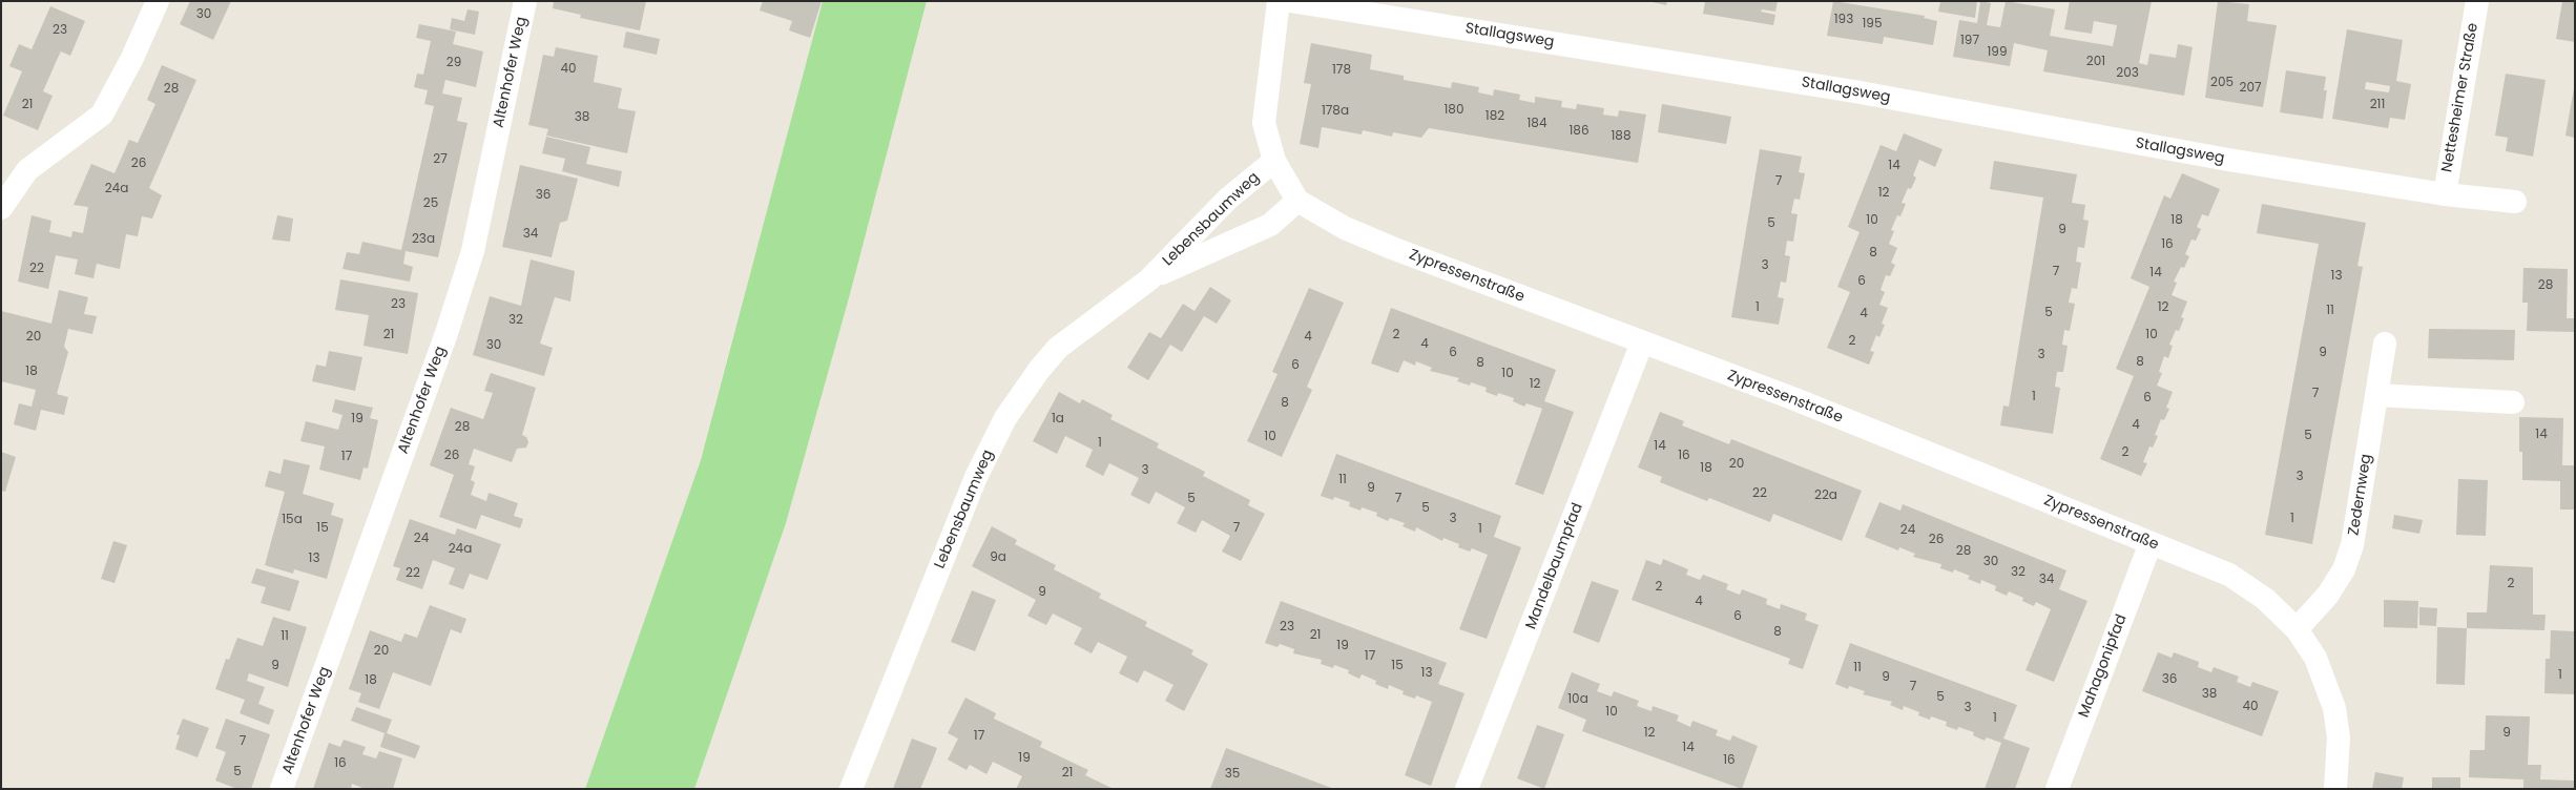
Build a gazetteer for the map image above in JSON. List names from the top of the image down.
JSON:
{
  "streets": {
    "street": [
      "Stallagsweg",
      "Altenhofer Weg",
      "Nettesheimer Straße",
      "Lebensbaumweg",
      "Zypressenstraße",
      "Zedernweg",
      "Mandelbaumpfad",
      "Mahagonipfad"
    ]
  },
  "crossings": [
    ["Stallagsweg", "Nettesheimer Straße"],
    ["Lebensbaumweg", "Zypressenstraße"],
    ["Zypressenstraße", "Zedernweg"],
    ["Zypressenstraße", "Mandelbaumpfad"],
    ["Zypressenstraße", "Mahagonipfad"]
  ],
  "house_numbers": [
    "30",
    "193",
    "195",
    "23",
    "197",
    "199",
    "201",
    "29",
    "40",
    "178",
    "203",
    "205",
    "207",
    "28",
    "21",
    "211",
    "180",
    "178a",
    "182",
    "38",
    "184",
    "186",
    "188",
    "27",
    "26",
    "14",
    "7",
    "24a",
    "12",
    "36",
    "25",
    "10",
    "18",
    "5",
    "9",
    "34",
    "23a",
    "16",
    "8",
    "3",
    "22",
    "7",
    "14",
    "13",
    "6",
    "28",
    "23",
    "1",
    "12",
    "11",
    "5",
    "4",
    "32",
    "21",
    "2",
    "10",
    "20",
    "4",
    "2",
    "4",
    "30",
    "6",
    "9",
    "3",
    "8",
    "8",
    "6",
    "18",
    "10",
    "12",
    "7",
    "1",
    "6",
    "8",
    "19",
    "1a",
    "4",
    "28",
    "14",
    "5",
    "10",
    "1",
    "14",
    "2",
    "26",
    "16",
    "17",
    "20",
    "18",
    "3",
    "3",
    "11",
    "9",
    "22",
    "22a",
    "5",
    "7",
    "5",
    "3",
    "1",
    "15a",
    "15",
    "7",
    "1",
    "24",
    "24",
    "26",
    "24a",
    "28",
    "9a",
    "13",
    "30",
    "32",
    "22",
    "34",
    "2",
    "2",
    "9",
    "4",
    "6",
    "23",
    "8",
    "21",
    "11",
    "19",
    "20",
    "17",
    "9",
    "15",
    "11",
    "13",
    "1",
    "9",
    "36",
    "18",
    "7",
    "38",
    "5",
    "10a",
    "40",
    "3",
    "10",
    "1",
    "12",
    "9",
    "17",
    "7",
    "14",
    "19",
    "16",
    "16",
    "5",
    "21",
    "35"
  ]
}
